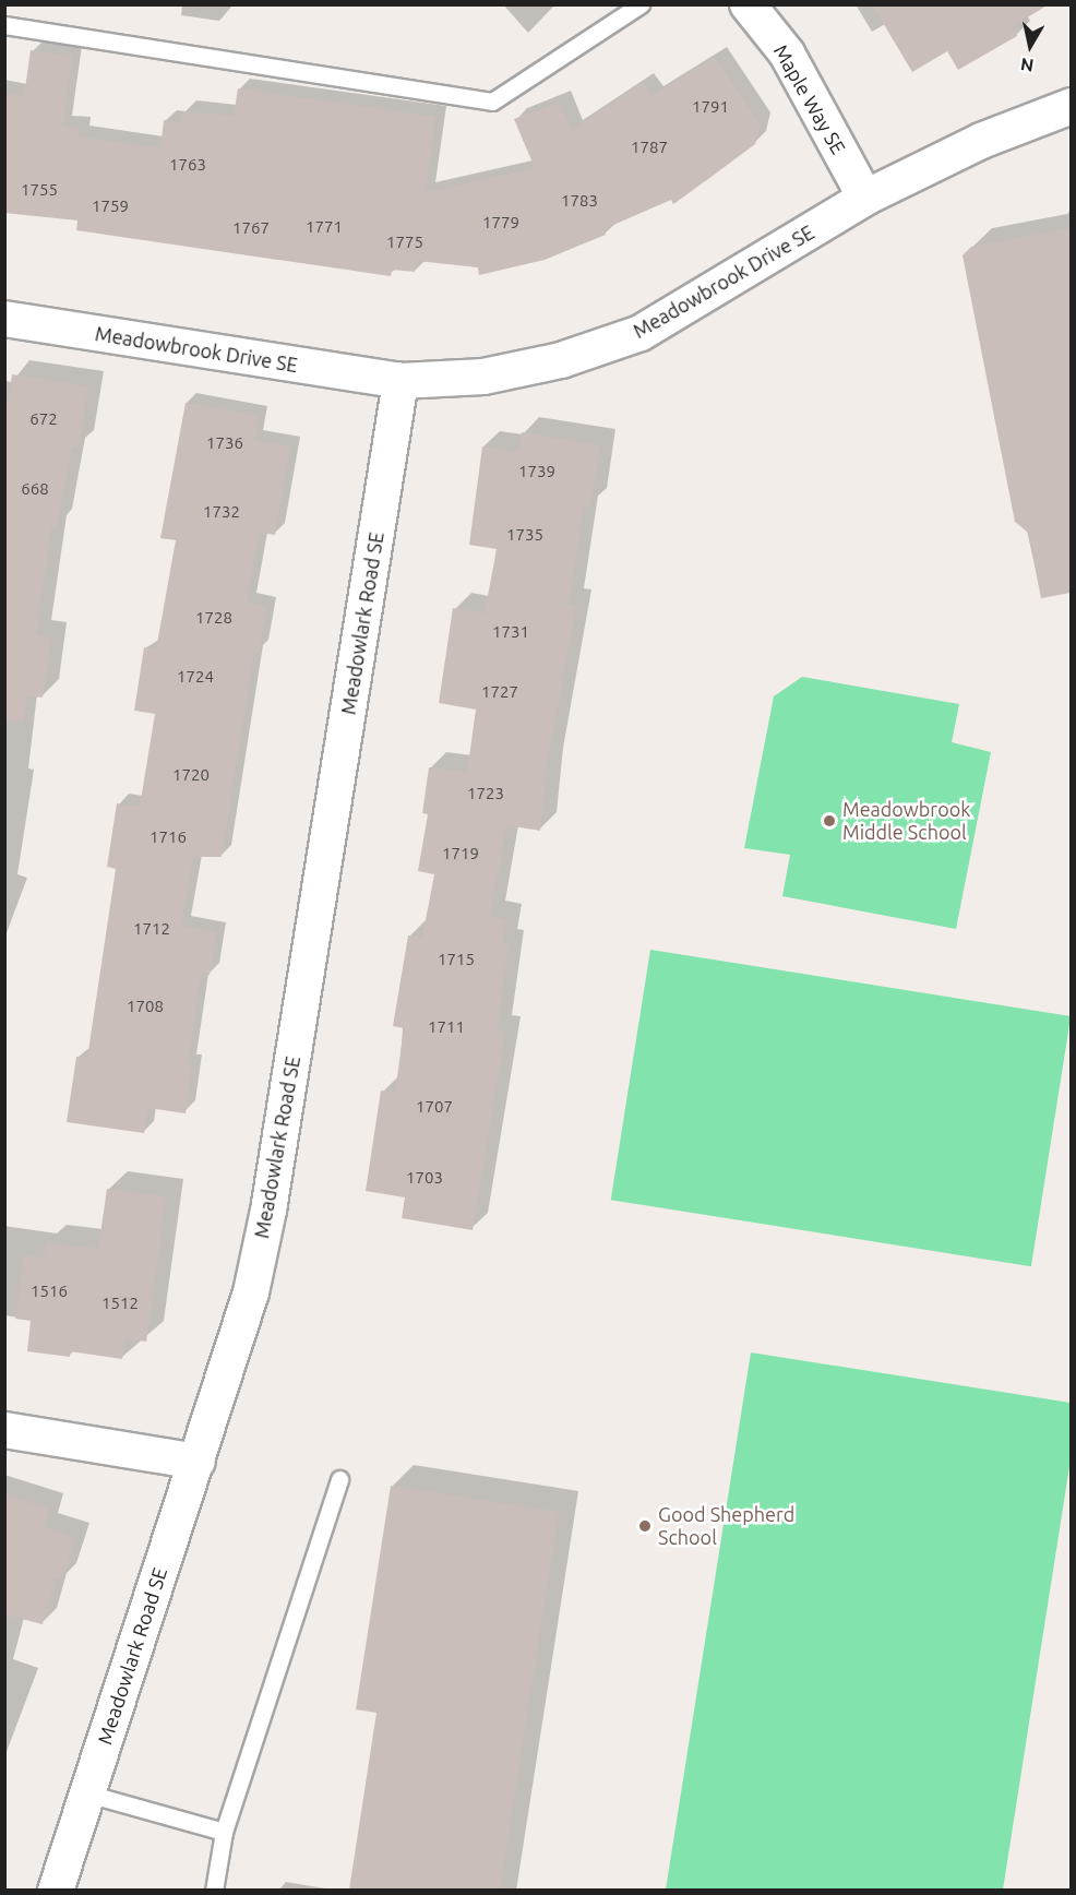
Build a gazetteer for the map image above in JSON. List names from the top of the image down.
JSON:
{
  "streets": {
    "street": ["Maple Way SE", "Meadowbrook Drive SE", "Meadowlark Road SE"]
  },
  "crossings": [
    ["Maple Way SE", "Meadowbrook Drive SE"],
    ["Meadowbrook Drive SE", "Meadowlark Road SE"]
  ],
  "places": ["Meadowbrook Middle School", "Good Shepherd School"],
  "house_numbers": [
    "1791",
    "1787",
    "1763",
    "1755",
    "1783",
    "1759",
    "1779",
    "1771",
    "1767",
    "1775",
    "672",
    "1736",
    "1739",
    "668",
    "1732",
    "1735",
    "1728",
    "1731",
    "1724",
    "1727",
    "1720",
    "1723",
    "1716",
    "1719",
    "1712",
    "1715",
    "1708",
    "1711",
    "1707",
    "1703",
    "1516",
    "1512"
  ],
  "north": "bottom"
}
